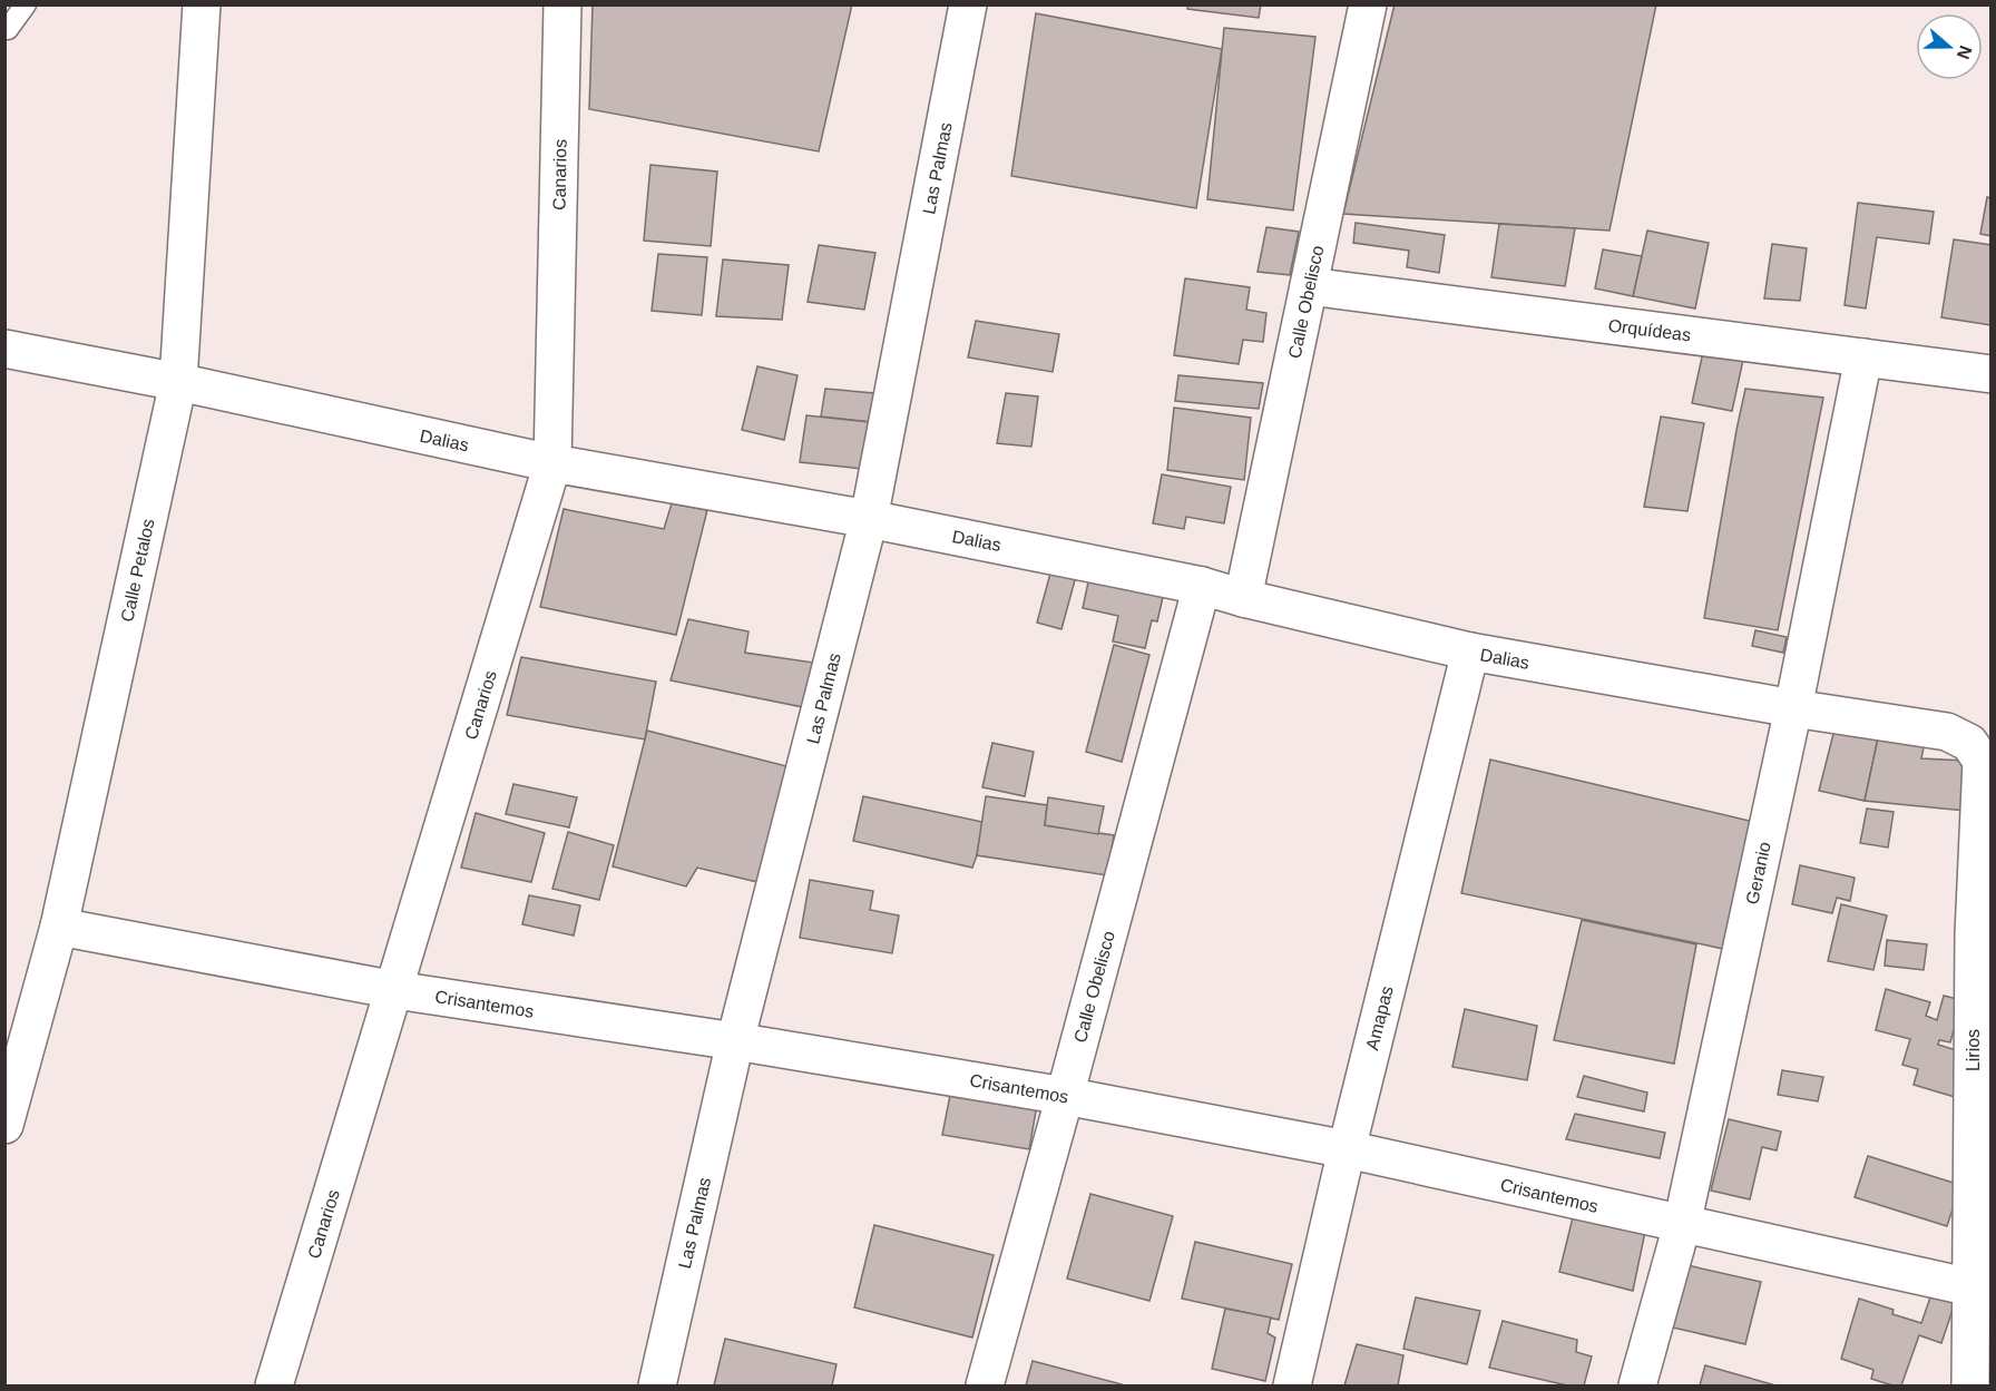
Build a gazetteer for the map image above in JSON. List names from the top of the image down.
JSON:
{
  "streets": {
    "street": [
      "Las Palmas",
      "Canarios",
      "Calle Obelisco",
      "Orquídeas",
      "Dalias",
      "Calle Petalos",
      "Geranio",
      "Crisantemos",
      "Amapas",
      "Lirios"
    ]
  },
  "crossings": [
    ["Las Palmas", "Dalias"],
    ["Las Palmas", "Crisantemos"],
    ["Canarios", "Dalias"],
    ["Canarios", "Crisantemos"],
    ["Calle Obelisco", "Orquídeas"],
    ["Calle Obelisco", "Dalias"],
    ["Calle Obelisco", "Crisantemos"],
    ["Orquídeas", "Geranio"],
    ["Dalias", "Calle Petalos"],
    ["Dalias", "Geranio"],
    ["Dalias", "Amapas"],
    ["Dalias", "Lirios"],
    ["Calle Petalos", "Crisantemos"],
    ["Geranio", "Crisantemos"],
    ["Crisantemos", "Amapas"],
    ["Crisantemos", "Lirios"]
  ],
  "north": "right"
}
